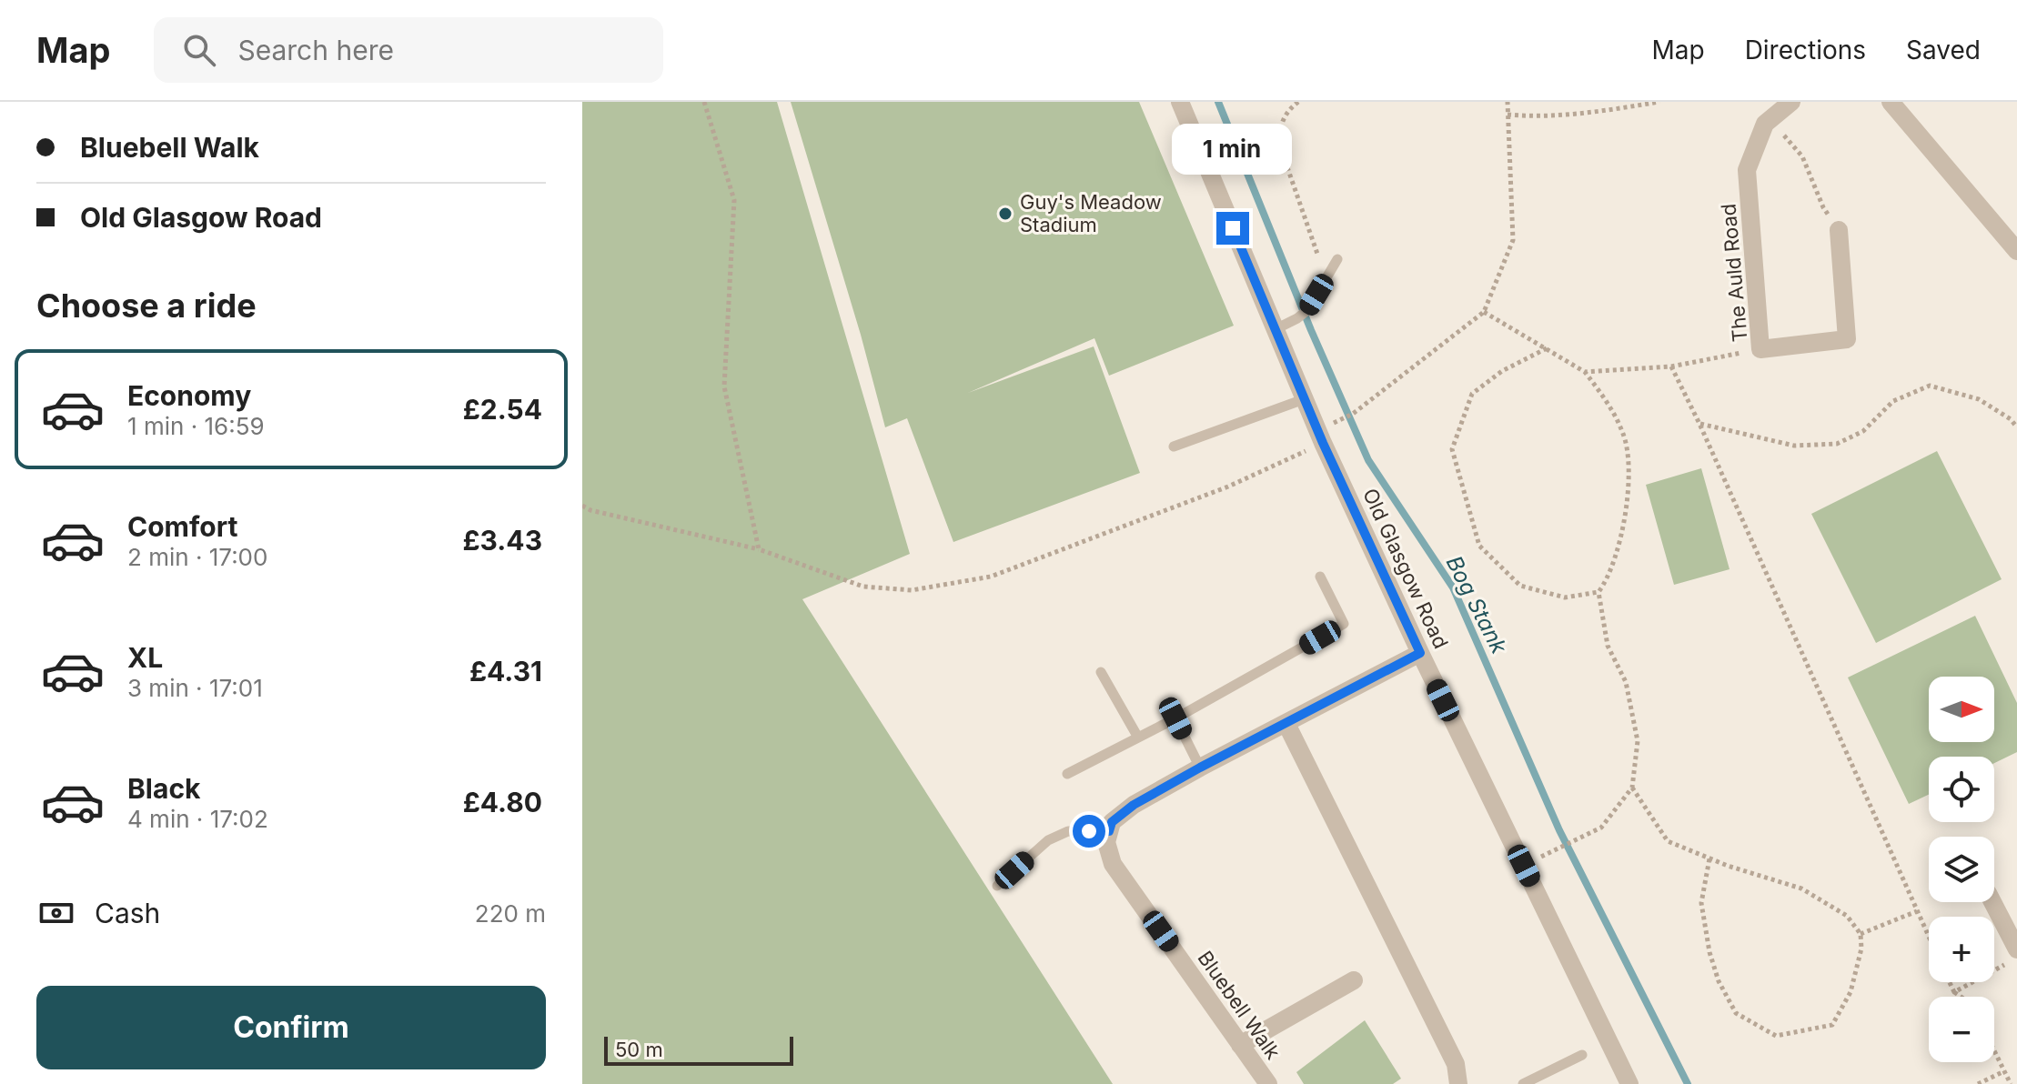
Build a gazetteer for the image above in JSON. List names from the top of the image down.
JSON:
{
  "streets": {
    "street": ["The Auld Road", "Old Glasgow Road", "Bluebell Walk"]
  },
  "water": ["Bog Stank"],
  "places": ["Guy's Meadow Stadium"],
  "scale_bar": "50 m",
  "north": "right",
  "page": {
    "header": "Map",
    "search": "Search here",
    "nav": ["Map", "Directions", "Saved"],
    "banner": ["Bluebell Walk", "Old Glasgow Road"],
    "bubble": "1 min",
    "heading": "Choose a ride",
    "list": [
      {
        "name": "Economy",
        "note": "1 min · 16:59",
        "value": "£2.54"
      },
      {
        "name": "Comfort",
        "note": "2 min · 17:00",
        "value": "£3.43"
      },
      {
        "name": "XL",
        "note": "3 min · 17:01",
        "value": "£4.31"
      },
      {
        "name": "Black",
        "note": "4 min · 17:02",
        "value": "£4.80"
      }
    ],
    "map_buttons": ["+", "−"],
    "pay": ["Cash", "220 m"],
    "buttons": "Confirm",
    "scale": "50 m"
  }
}
